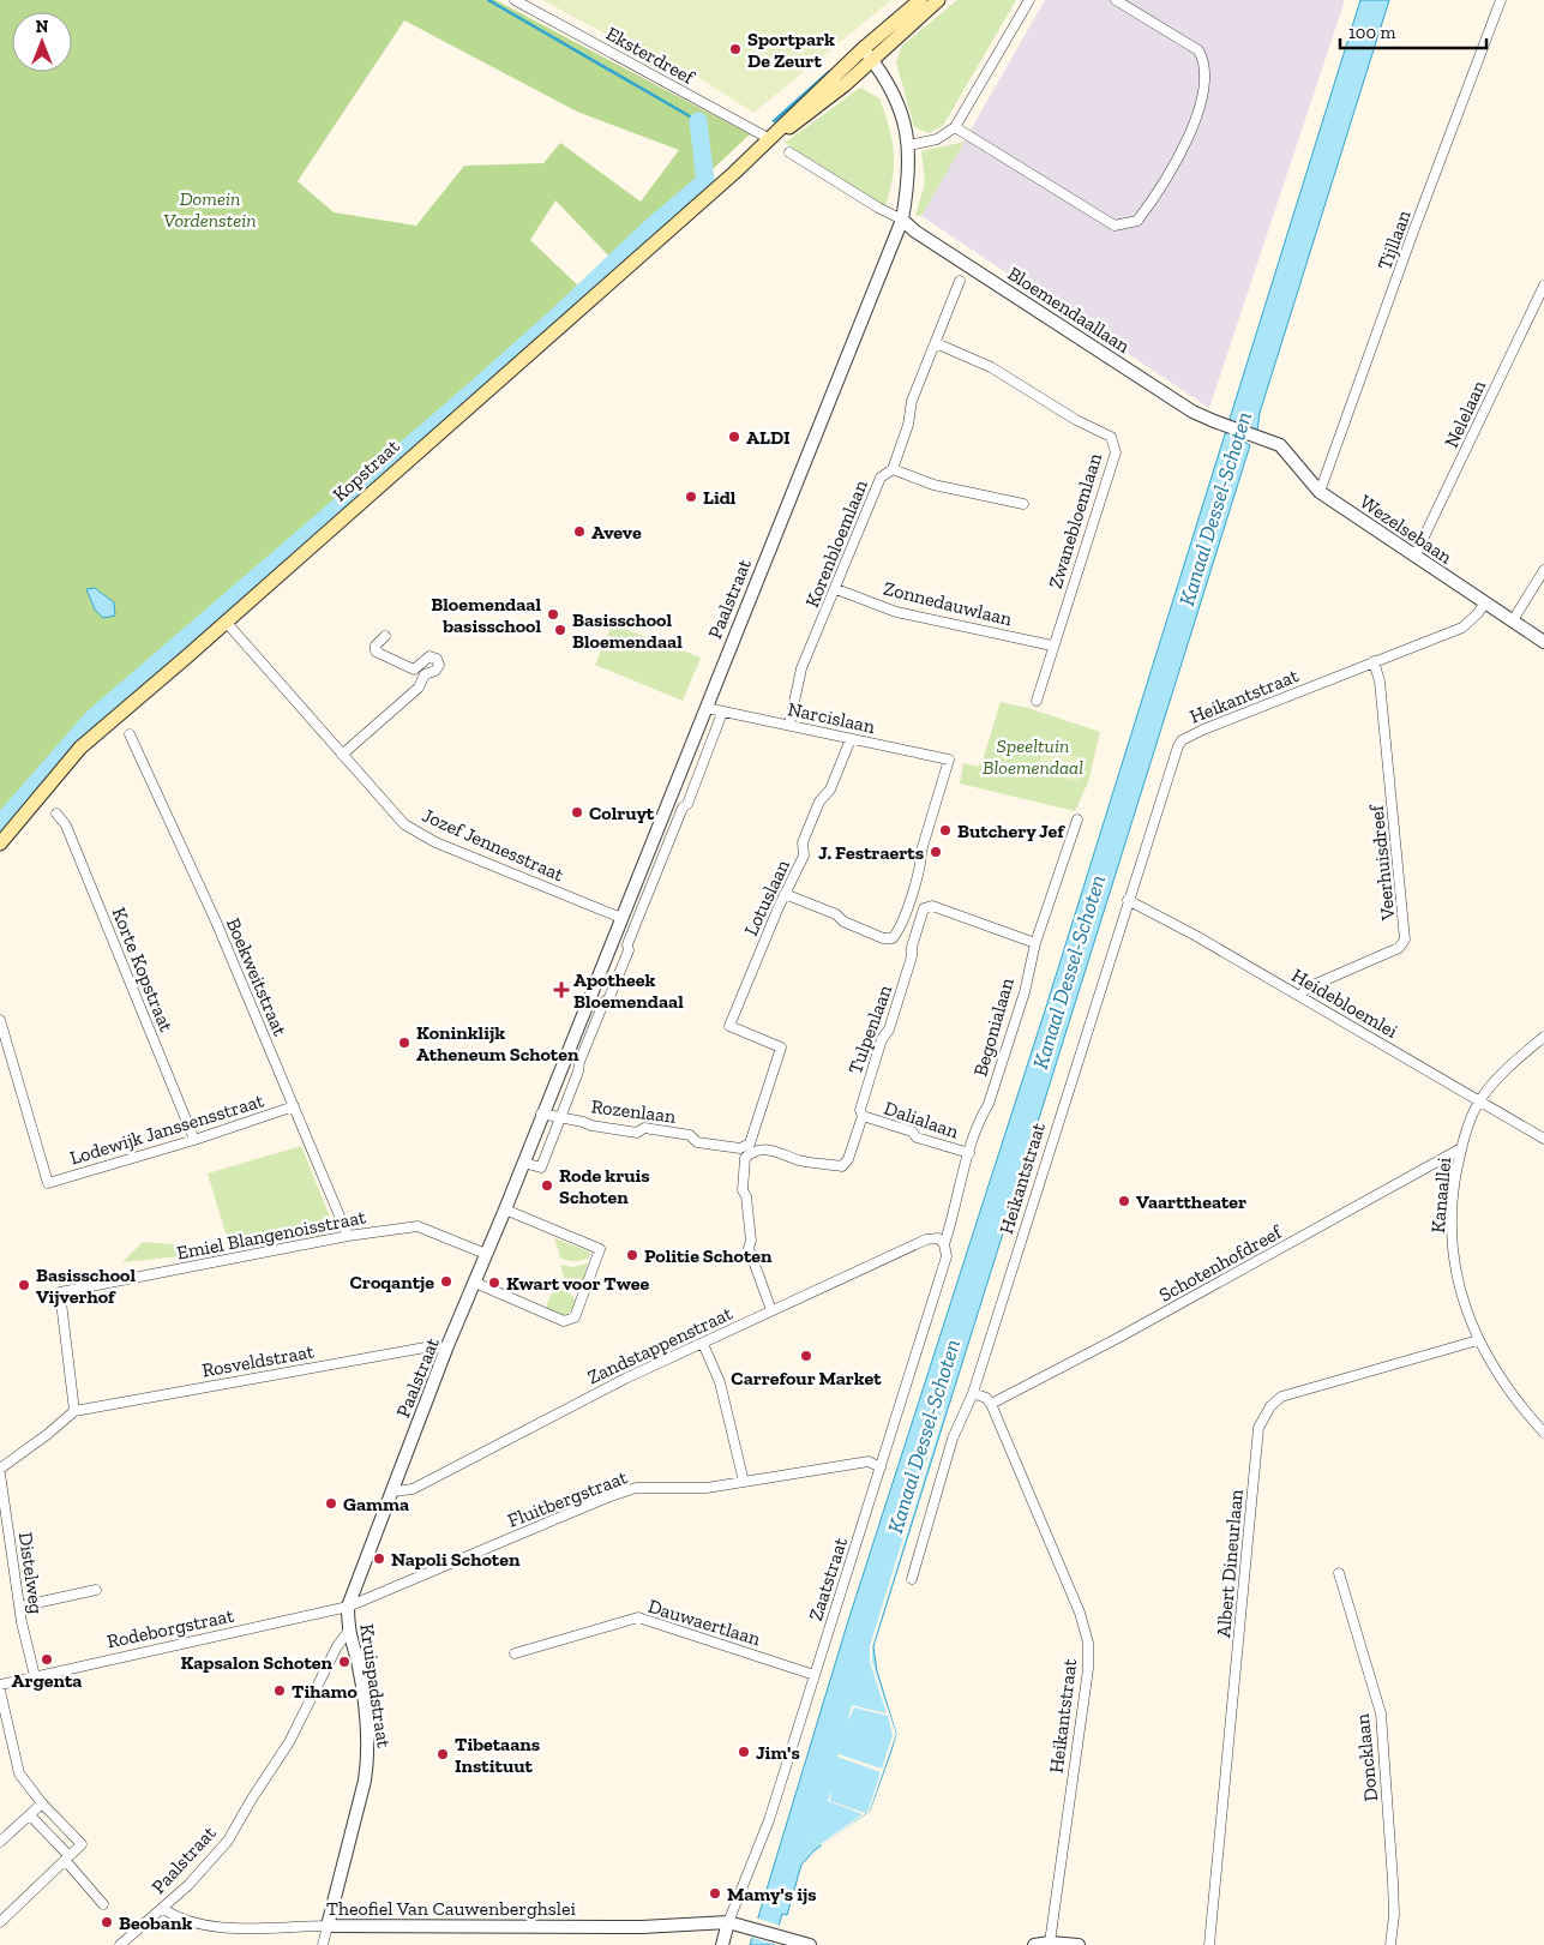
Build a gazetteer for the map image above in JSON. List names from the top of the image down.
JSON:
{
  "streets": {
    "main road": ["Kopstraat"],
    "street": [
      "Eksterdreef",
      "Tijllaan",
      "Bloemendaallaan",
      "Nelelaan",
      "Zwanebloemlaan",
      "Wezelsebaan",
      "Korenbloemlaan",
      "Paalstraat",
      "Zonnedauwlaan",
      "Heikantstraat",
      "Narcislaan",
      "Jozef Jennesstraat",
      "Veerhuisdreef",
      "Lotuslaan",
      "Korte Kopstraat",
      "Boekweitstraat",
      "Heidebloemlei",
      "Begonialaan",
      "Tulpenlaan",
      "Rozenlaan",
      "Dalialaan",
      "Lodewijk Janssensstraat",
      "Kanaallei",
      "Emiel Blangenoisstraat",
      "Schotenhofdreef",
      "Zandstappenstraat",
      "Rosveldstraat",
      "Fluitbergstraat",
      "Albert Dineurlaan",
      "Distelweg",
      "Zaatstraat",
      "Dauwaertlaan",
      "Rodeborgstraat",
      "Kruispadstraat",
      "Doncklaan",
      "Theofiel Van Cauwenberghslei"
    ]
  },
  "crossings": [
    ["Eksterdreef", "Kopstraat"],
    ["Tijllaan", "Wezelsebaan"],
    ["Bloemendaallaan", "Wezelsebaan"],
    ["Bloemendaallaan", "Paalstraat"],
    ["Nelelaan", "Wezelsebaan"],
    ["Kopstraat", "Paalstraat"],
    ["Kopstraat", "Jozef Jennesstraat"],
    ["Zwanebloemlaan", "Korenbloemlaan"],
    ["Zwanebloemlaan", "Zonnedauwlaan"],
    ["Wezelsebaan", "Heikantstraat"],
    ["Korenbloemlaan", "Zonnedauwlaan"],
    ["Korenbloemlaan", "Narcislaan"],
    ["Paalstraat", "Narcislaan"],
    ["Paalstraat", "Jozef Jennesstraat"],
    ["Paalstraat", "Rozenlaan"],
    ["Paalstraat", "Emiel Blangenoisstraat"],
    ["Paalstraat", "Zandstappenstraat"],
    ["Paalstraat", "Rosveldstraat"],
    ["Paalstraat", "Fluitbergstraat"],
    ["Paalstraat", "Rodeborgstraat"],
    ["Paalstraat", "Kruispadstraat"],
    ["Paalstraat", "Theofiel Van Cauwenberghslei"],
    ["Heikantstraat", "Veerhuisdreef"],
    ["Heikantstraat", "Heidebloemlei"],
    ["Heikantstraat", "Schotenhofdreef"],
    ["Narcislaan", "Lotuslaan"],
    ["Veerhuisdreef", "Heidebloemlei"],
    ["Lotuslaan", "Rozenlaan"],
    ["Korte Kopstraat", "Lodewijk Janssensstraat"],
    ["Boekweitstraat", "Lodewijk Janssensstraat"],
    ["Boekweitstraat", "Emiel Blangenoisstraat"],
    ["Heidebloemlei", "Kanaallei"],
    ["Begonialaan", "Tulpenlaan"],
    ["Begonialaan", "Dalialaan"],
    ["Begonialaan", "Zandstappenstraat"],
    ["Begonialaan", "Zaatstraat"],
    ["Tulpenlaan", "Dalialaan"],
    ["Tulpenlaan", "Zandstappenstraat"],
    ["Kanaallei", "Schotenhofdreef"],
    ["Kanaallei", "Albert Dineurlaan"],
    ["Emiel Blangenoisstraat", "Rosveldstraat"],
    ["Zandstappenstraat", "Zaatstraat"],
    ["Fluitbergstraat", "Zaatstraat"],
    ["Fluitbergstraat", "Rodeborgstraat"],
    ["Fluitbergstraat", "Kruispadstraat"],
    ["Distelweg", "Rodeborgstraat"],
    ["Zaatstraat", "Dauwaertlaan"],
    ["Zaatstraat", "Theofiel Van Cauwenberghslei"],
    ["Rodeborgstraat", "Kruispadstraat"],
    ["Kruispadstraat", "Theofiel Van Cauwenberghslei"]
  ],
  "water": ["Kanaal Dessel-Schoten"],
  "parks": ["Domein Vordenstein", "Speeltuin Bloemendaal"],
  "places": {
    "other": [
      "Sportpark De Zeurt",
      "ALDI",
      "Lidl",
      "Aveve",
      "Bloemendaal basisschool",
      "Basisschool Bloemendaal",
      "Colruyt",
      "Butchery Jef",
      "J. Festraerts",
      "Koninklijk Atheneum Schoten",
      "Rode kruis Schoten",
      "Vaarttheater",
      "Politie Schoten",
      "Croqantje",
      "Kwart voor Twee",
      "Basisschool Vijverhof",
      "Carrefour Market",
      "Gamma",
      "Napoli Schoten",
      "Argenta",
      "Kapsalon Schoten",
      "Tihamo",
      "Jim's",
      "Tibetaans Instituut",
      "Mamy's ijs",
      "Beobank"
    ],
    "health": ["Apotheek Bloemendaal"]
  },
  "scale_bar": "100 m",
  "north": "top"
}
